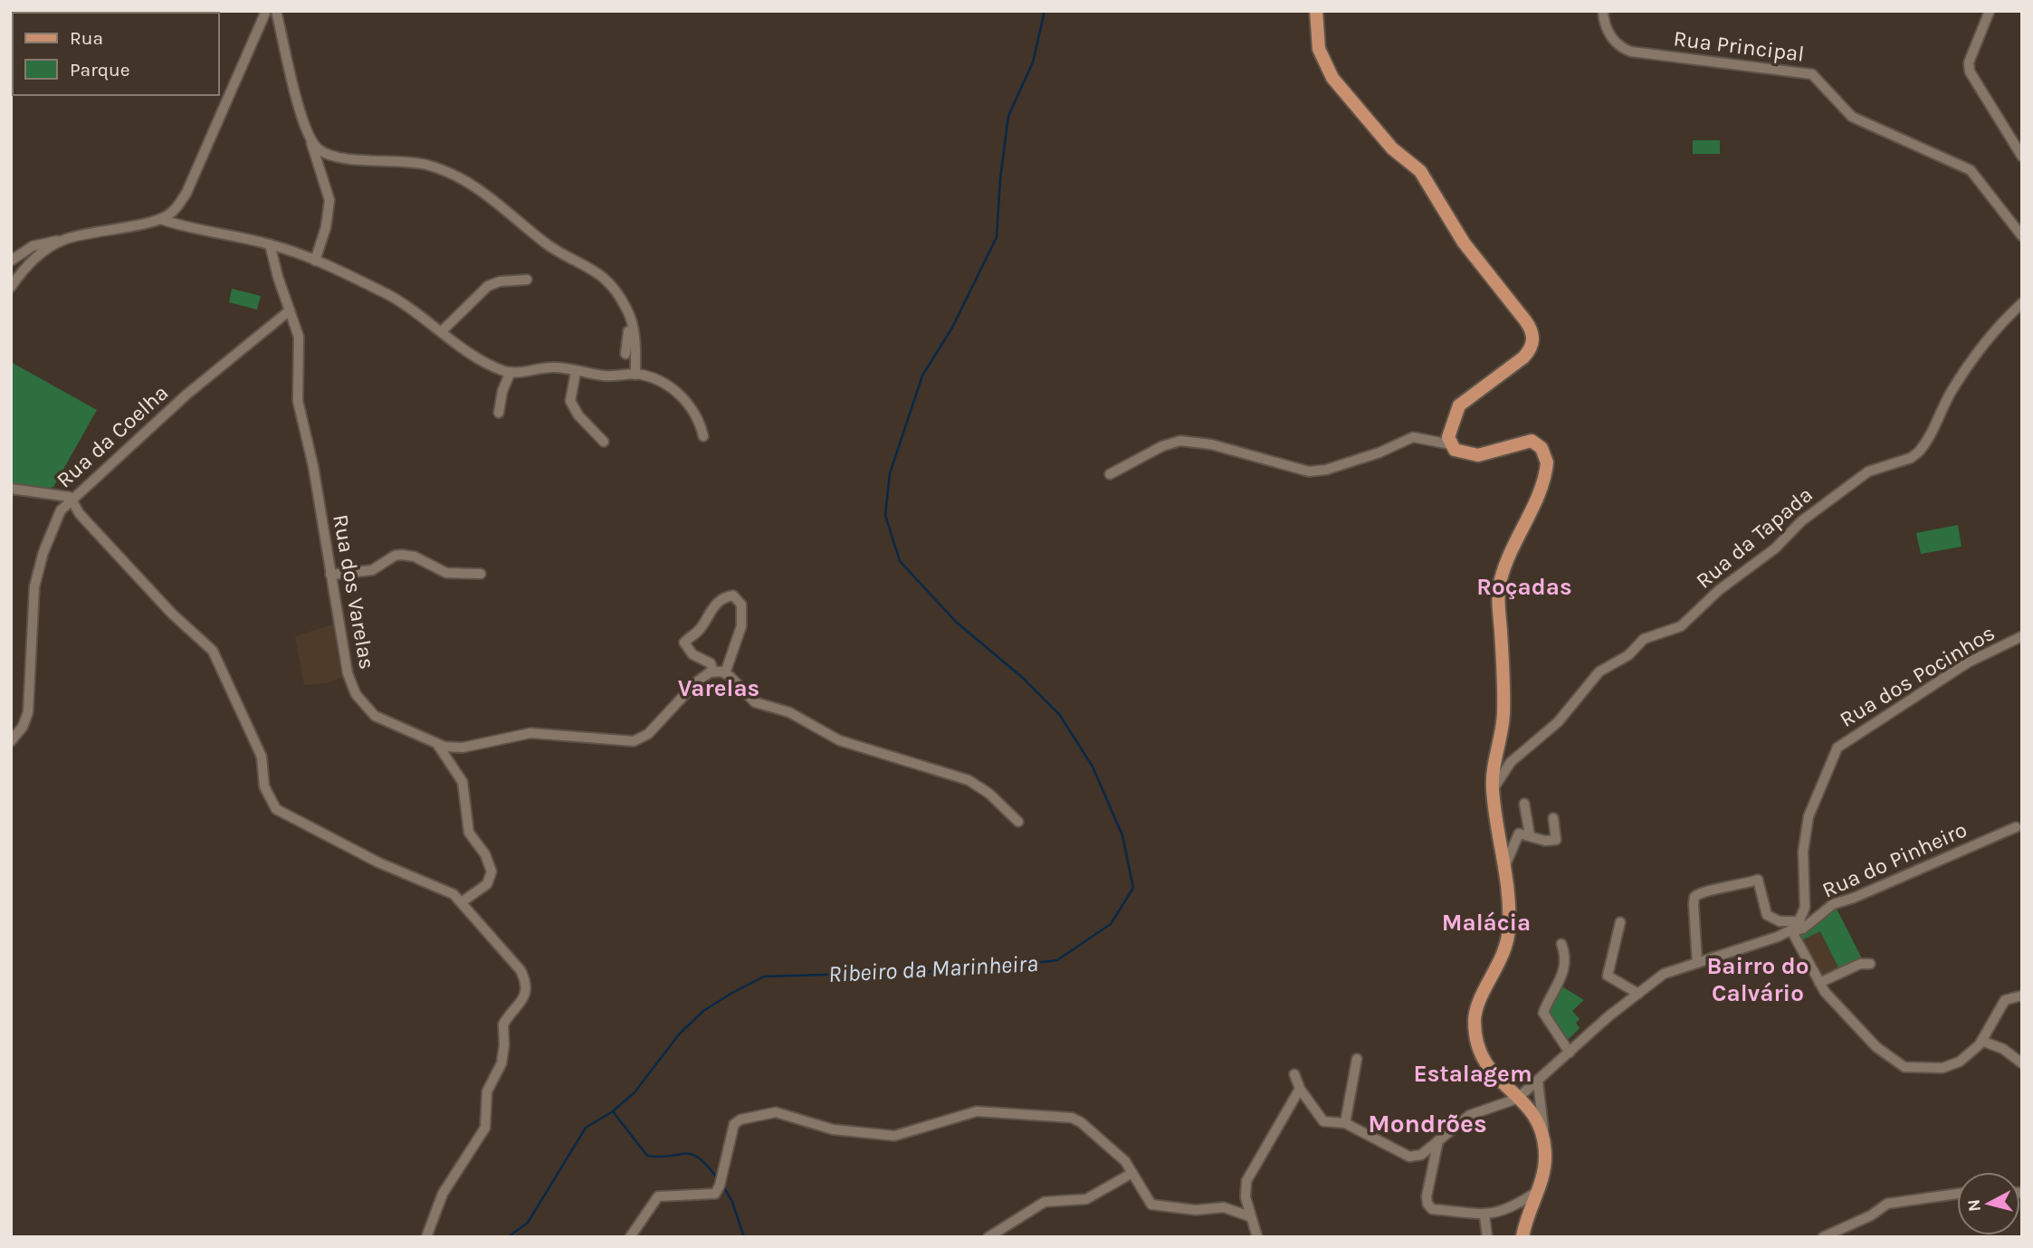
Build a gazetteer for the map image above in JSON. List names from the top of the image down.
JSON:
{
  "streets": {
    "street": [
      "Rua Principal",
      "Rua da Coelha",
      "Rua da Tapada",
      "Rua dos Varelas",
      "Rua dos Pocinhos",
      "Rua do Pinheiro"
    ]
  },
  "crossings": [
    ["Rua da Coelha", "Rua dos Varelas"]
  ],
  "districts": [
    "Roçadas",
    "Varelas",
    "Malácia",
    "Bairro do Calvário",
    "Estalagem",
    "Mondrões"
  ],
  "water": ["Ribeiro da Marinheira"],
  "legend": ["Rua", "Parque"],
  "north": "left"
}
